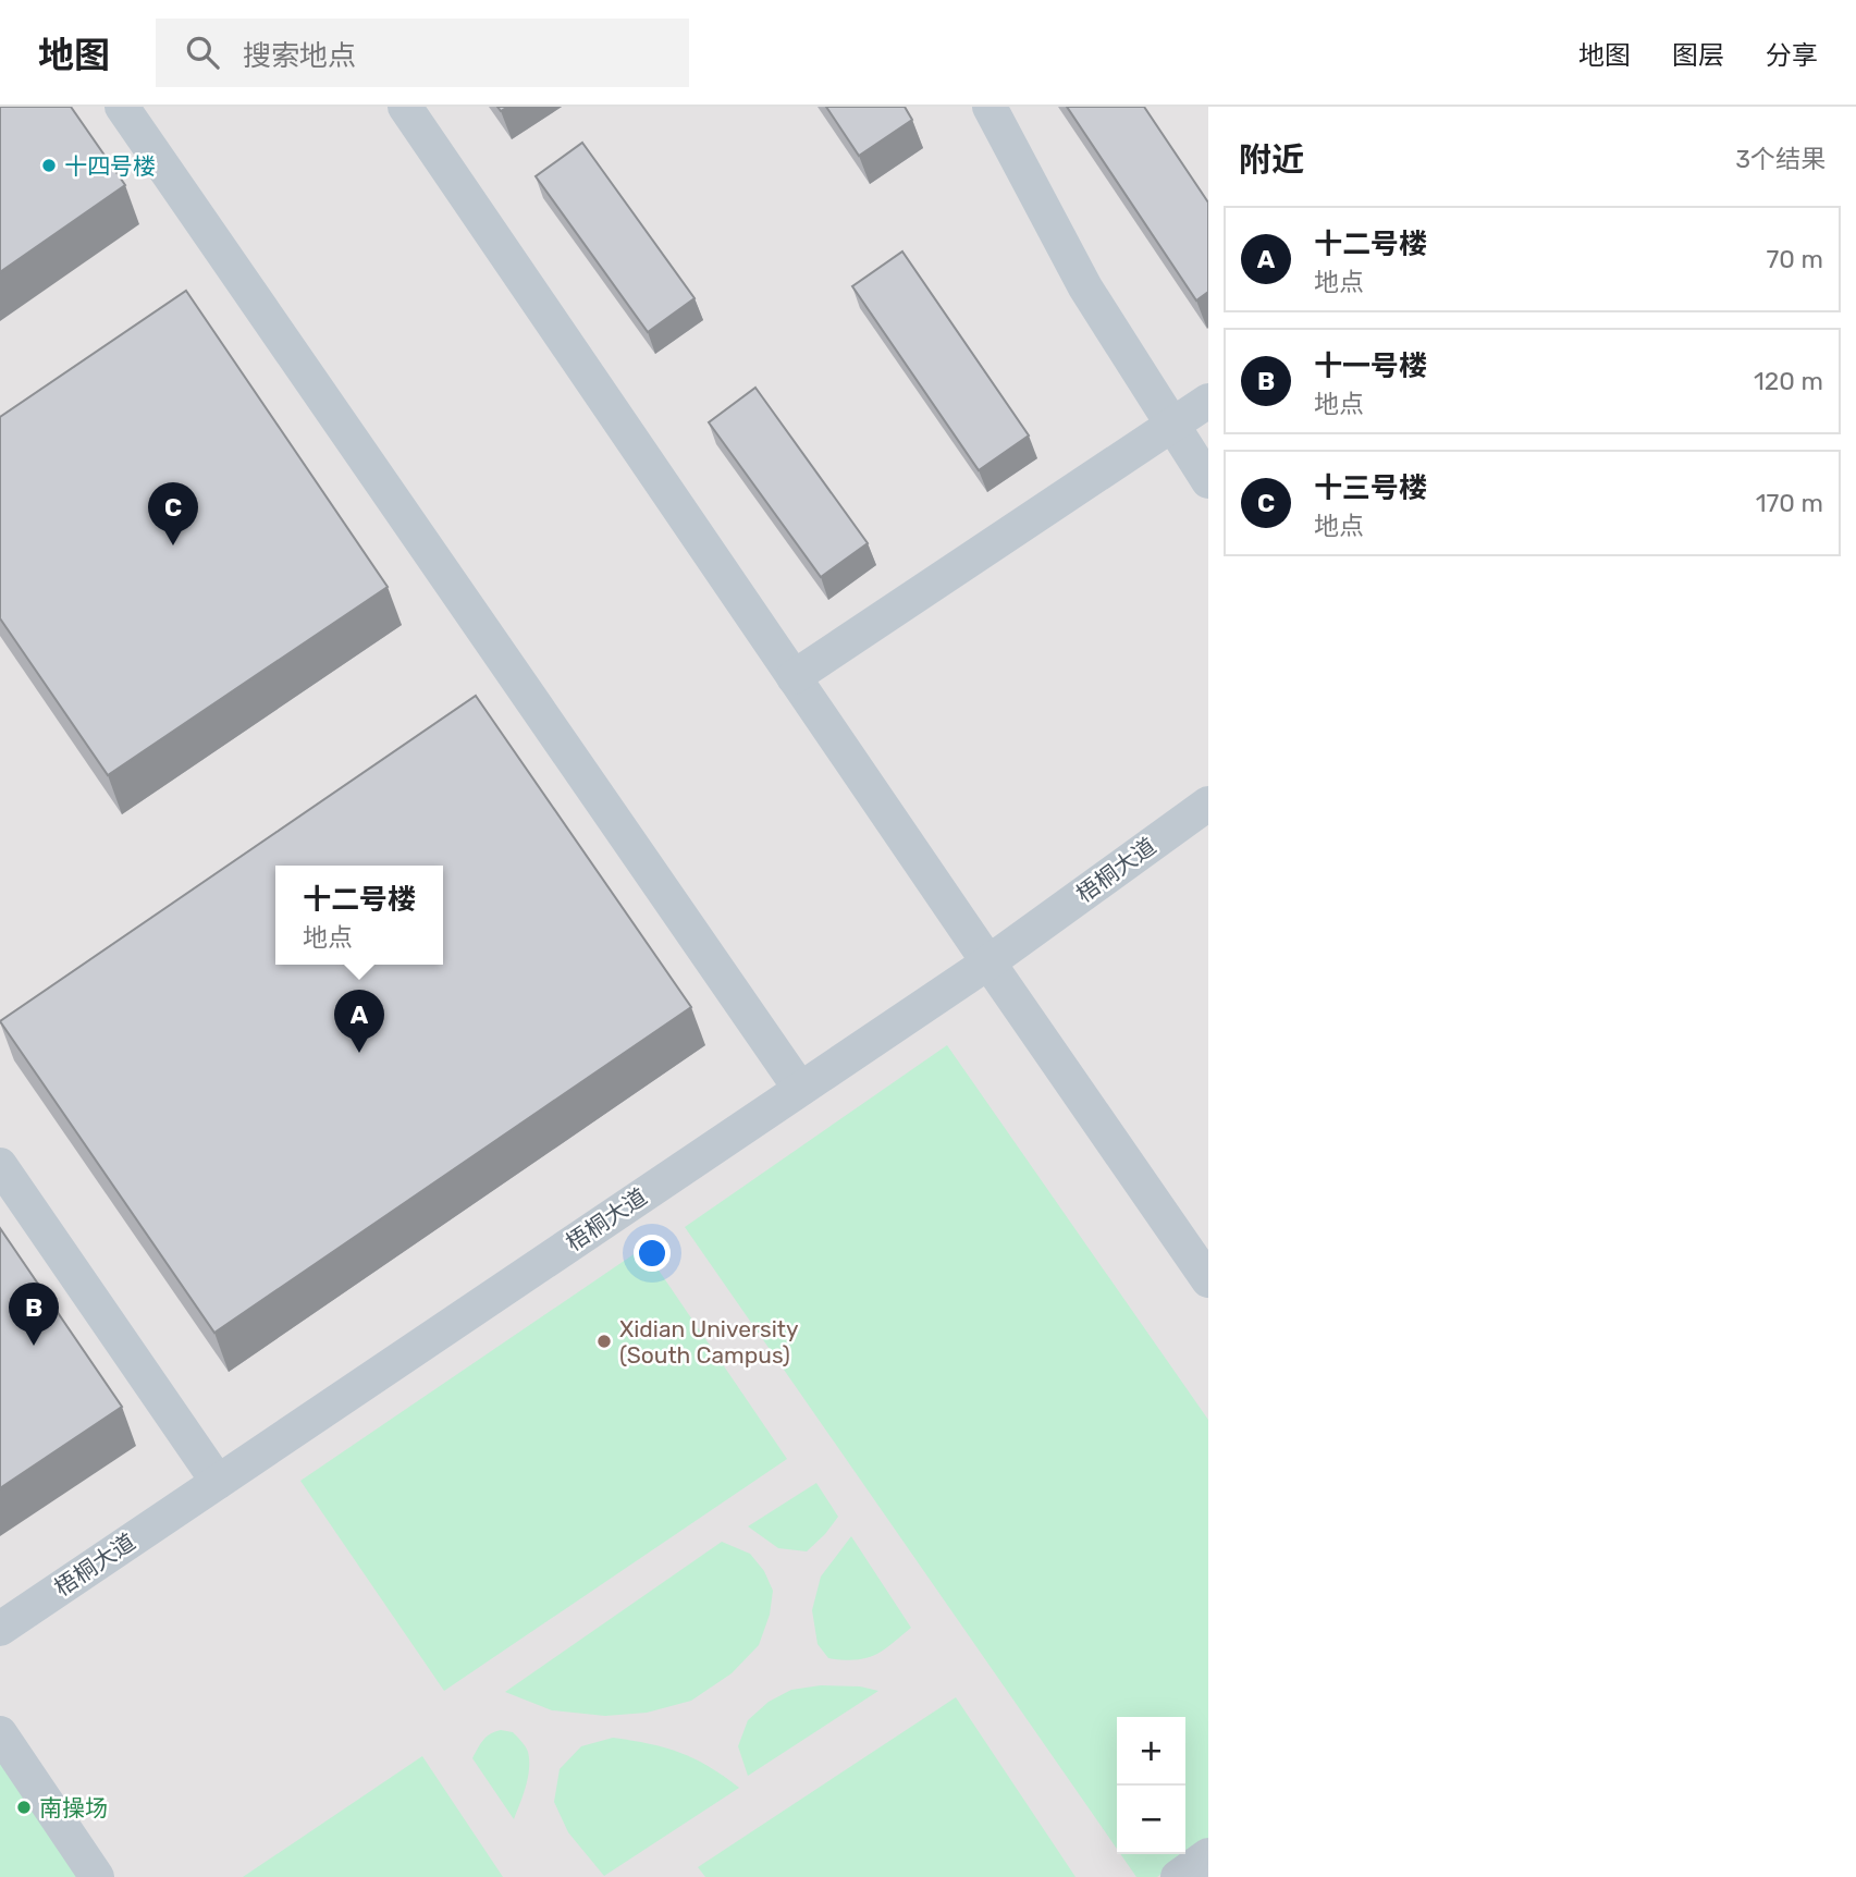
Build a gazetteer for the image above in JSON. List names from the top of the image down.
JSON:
{
  "streets": {
    "street": ["梧桐大道"]
  },
  "places": ["十四号楼", "Xidian University (South Campus)", "南操场"],
  "page": {
    "header": "地图",
    "search": "搜索地点",
    "nav": ["地图", "图层", "分享"],
    "heading": ["附近", "3个结果"],
    "list": [
      {
        "mark": "A",
        "name": "十二号楼",
        "note": "地点",
        "value": "70 m"
      },
      {
        "mark": "B",
        "name": "十一号楼",
        "note": "地点",
        "value": "120 m"
      },
      {
        "mark": "C",
        "name": "十三号楼",
        "note": "地点",
        "value": "170 m"
      }
    ],
    "pins": ["C", "A", "B"],
    "popup": ["十二号楼", "地点"],
    "map_buttons": ["+", "−"]
  }
}
